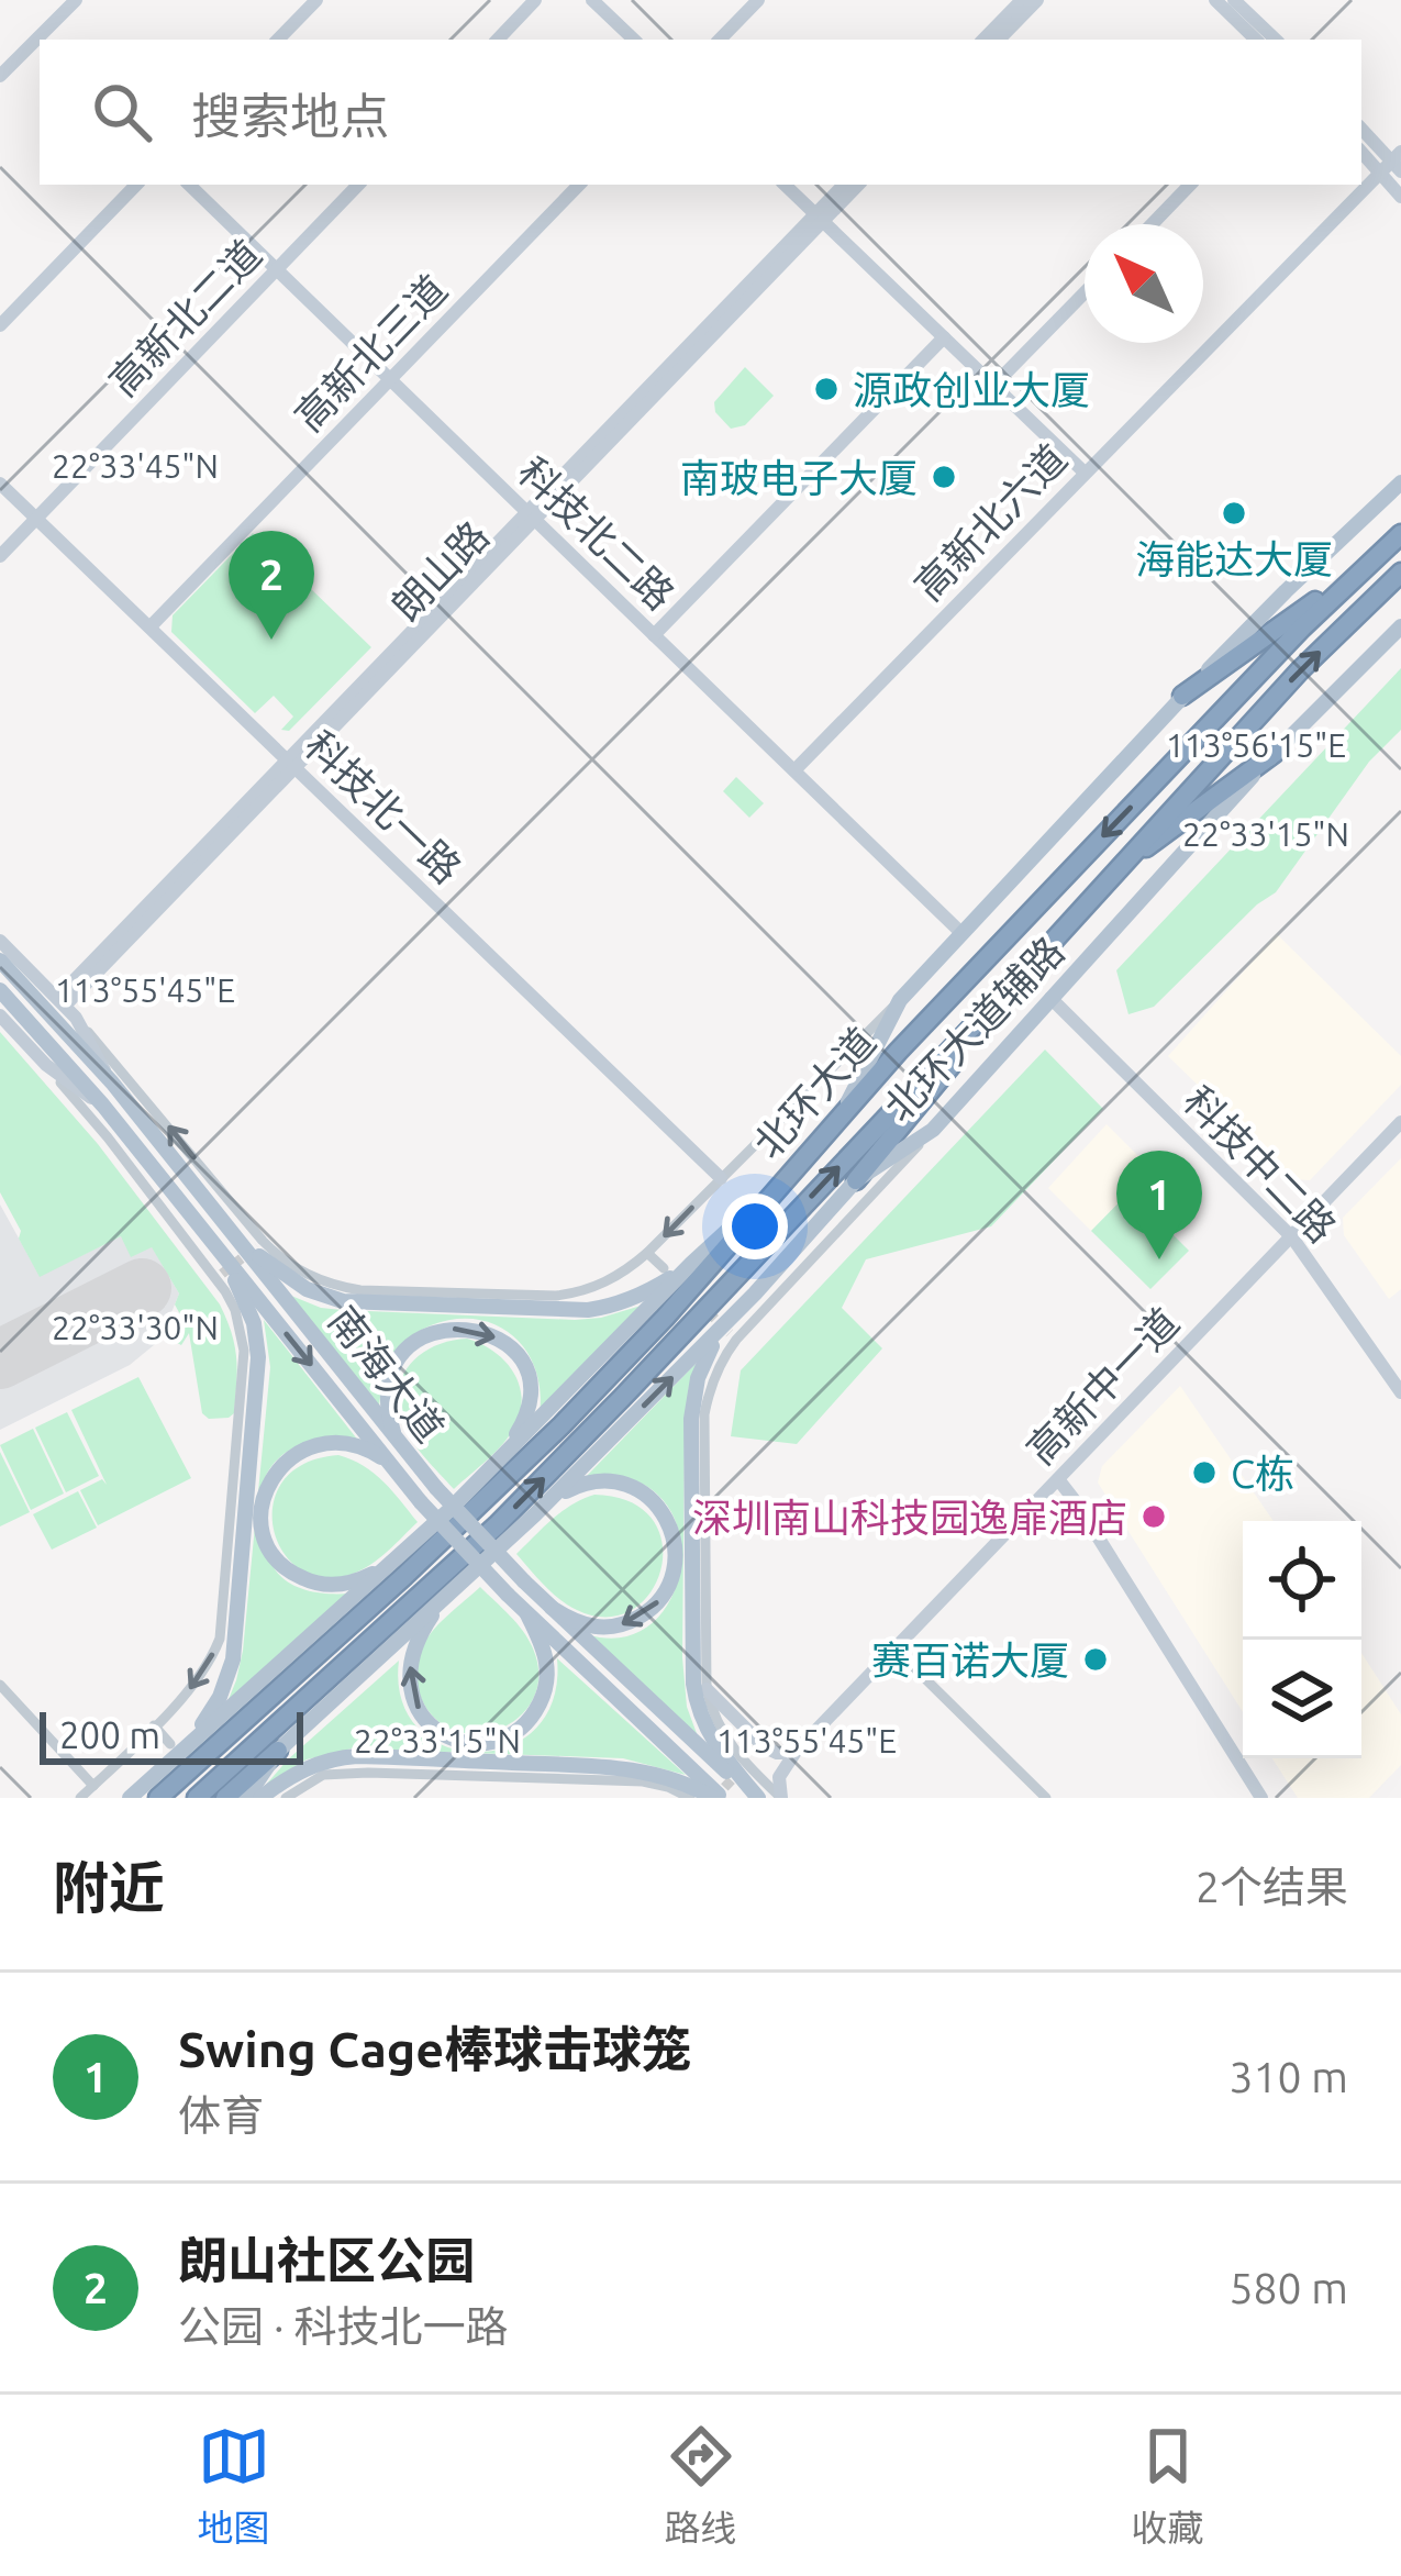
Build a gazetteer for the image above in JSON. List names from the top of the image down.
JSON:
{
  "streets": {
    "highway": ["北环大道"],
    "main road": ["北环大道辅路", "南海大道"],
    "street": [
      "高新北二道",
      "高新北三道",
      "高新北六道",
      "科技北二路",
      "朗山路",
      "科技北一路",
      "科技中二路",
      "高新中一道"
    ]
  },
  "crossings": [
    ["高新北二道", "科技北二路"],
    ["高新北二道", "科技北一路"],
    ["高新北三道", "科技北二路"],
    ["高新北三道", "科技北一路"],
    ["高新北六道", "科技北二路"],
    ["科技北二路", "朗山路"],
    ["科技北二路", "北环大道辅路"],
    ["朗山路", "科技北一路"],
    ["朗山路", "北环大道辅路"],
    ["科技北一路", "北环大道辅路"],
    ["北环大道辅路", "科技中二路"],
    ["科技中二路", "高新中一道"]
  ],
  "places": [
    "源政创业大厦",
    "南玻电子大厦",
    "海能达大厦",
    "C栋",
    "深圳南山科技园逸扉酒店",
    "赛百诺大厦"
  ],
  "scale_bar": "200 m",
  "north": "top left",
  "page": {
    "search": "搜索地点",
    "pins": ["2", "1"],
    "scale": "200 m",
    "heading": ["附近", "2个结果"],
    "list": [
      {
        "mark": "1",
        "name": "Swing Cage棒球击球笼",
        "note": "体育",
        "value": "310 m"
      },
      {
        "mark": "2",
        "name": "朗山社区公园",
        "note": "公园 · 科技北一路",
        "value": "580 m"
      }
    ],
    "nav": ["地图", "路线", "收藏"]
  },
  "coordinates": [
    "22°33'45\"N",
    "113°56'15\"E",
    "22°33'15\"N",
    "113°55'45\"E",
    "22°33'30\"N"
  ]
}
